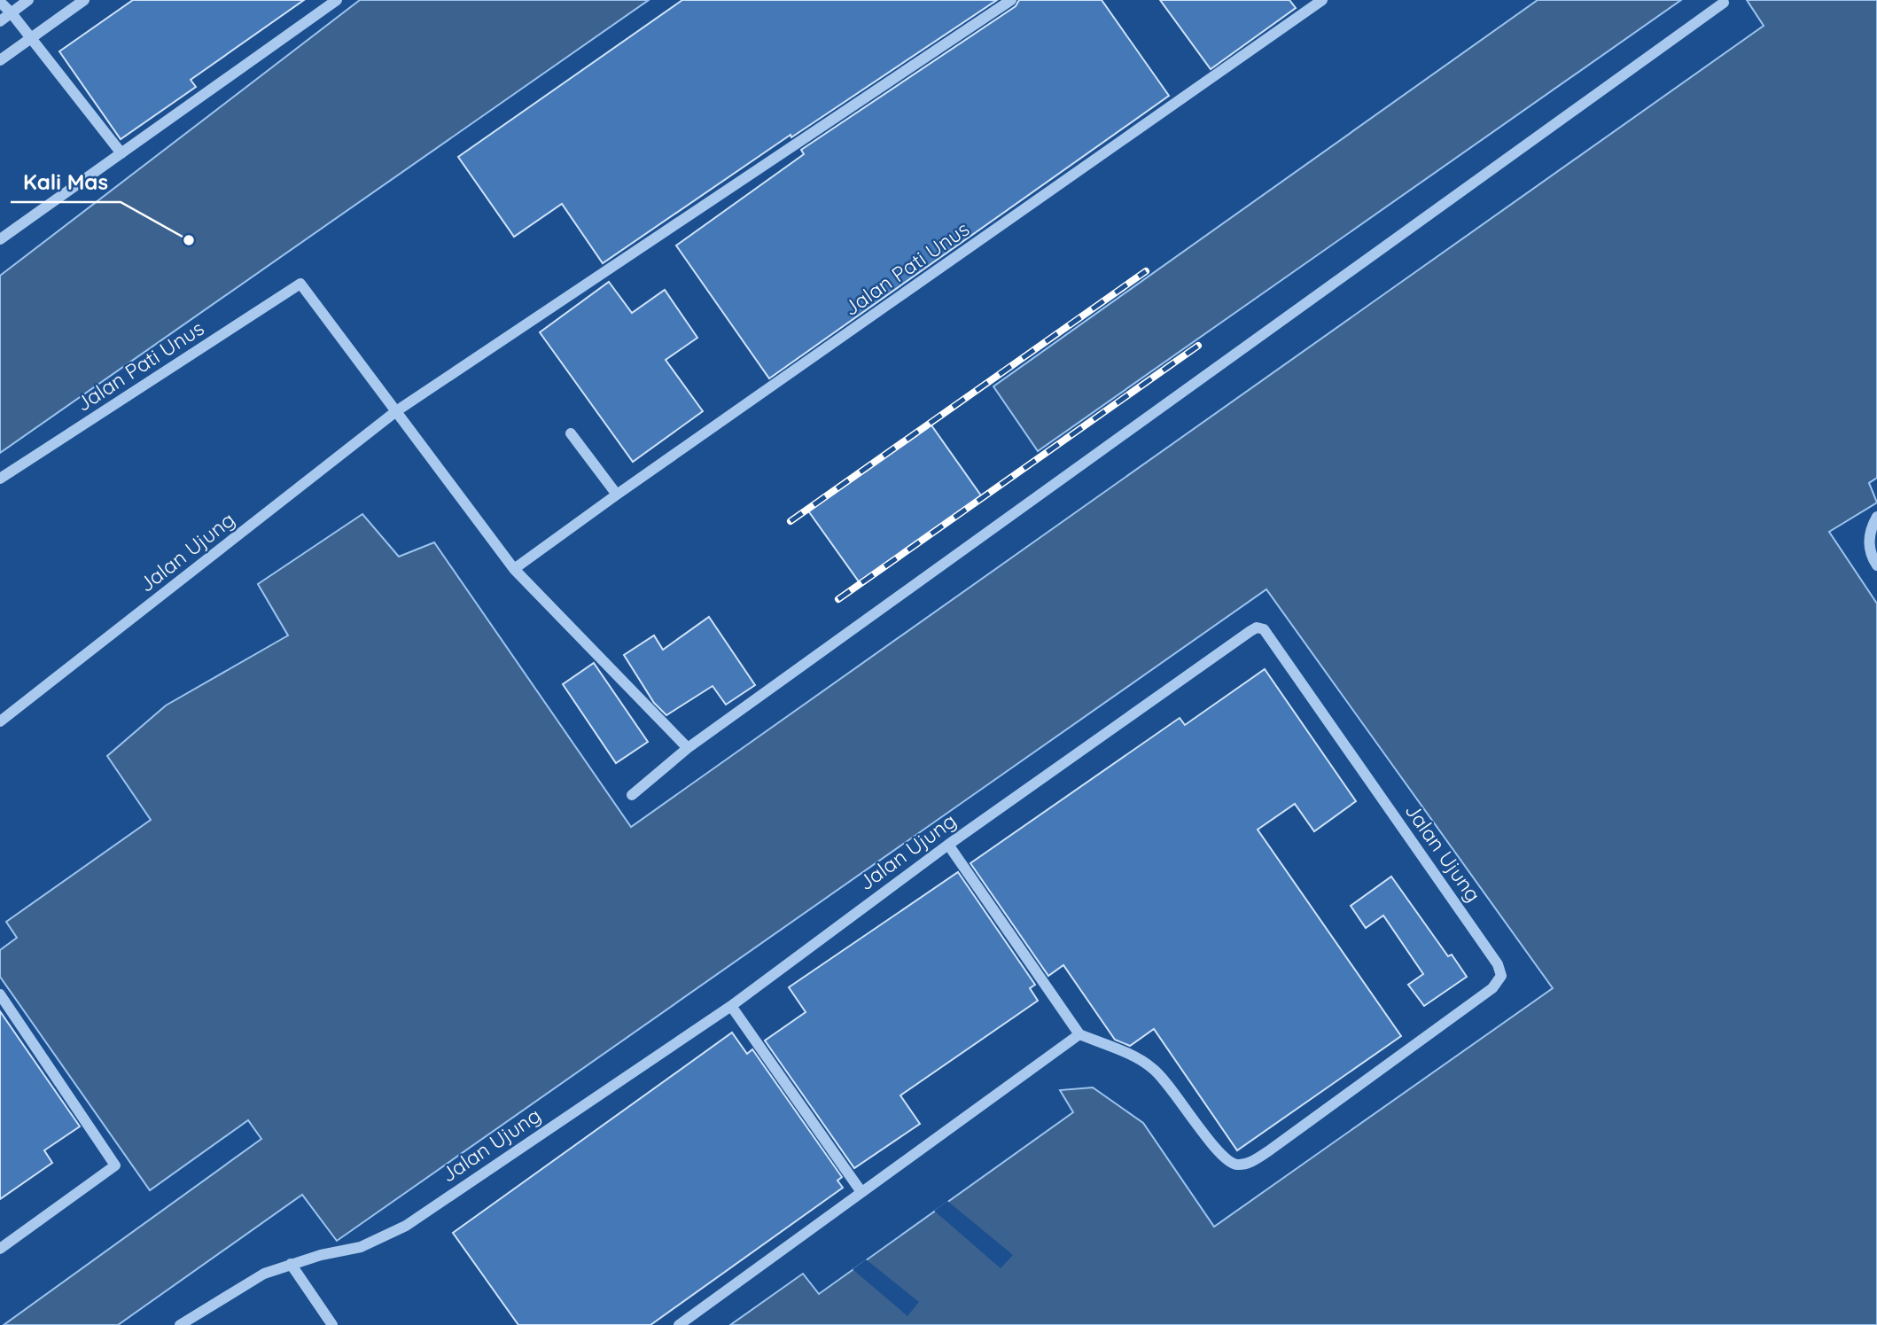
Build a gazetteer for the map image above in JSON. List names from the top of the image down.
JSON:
{
  "streets": {
    "street": ["Jalan Pati Unus", "Jalan Ujung"]
  },
  "crossings": [
    ["Jalan Pati Unus", "Jalan Ujung"]
  ],
  "places": ["Kali Mas"]
}
